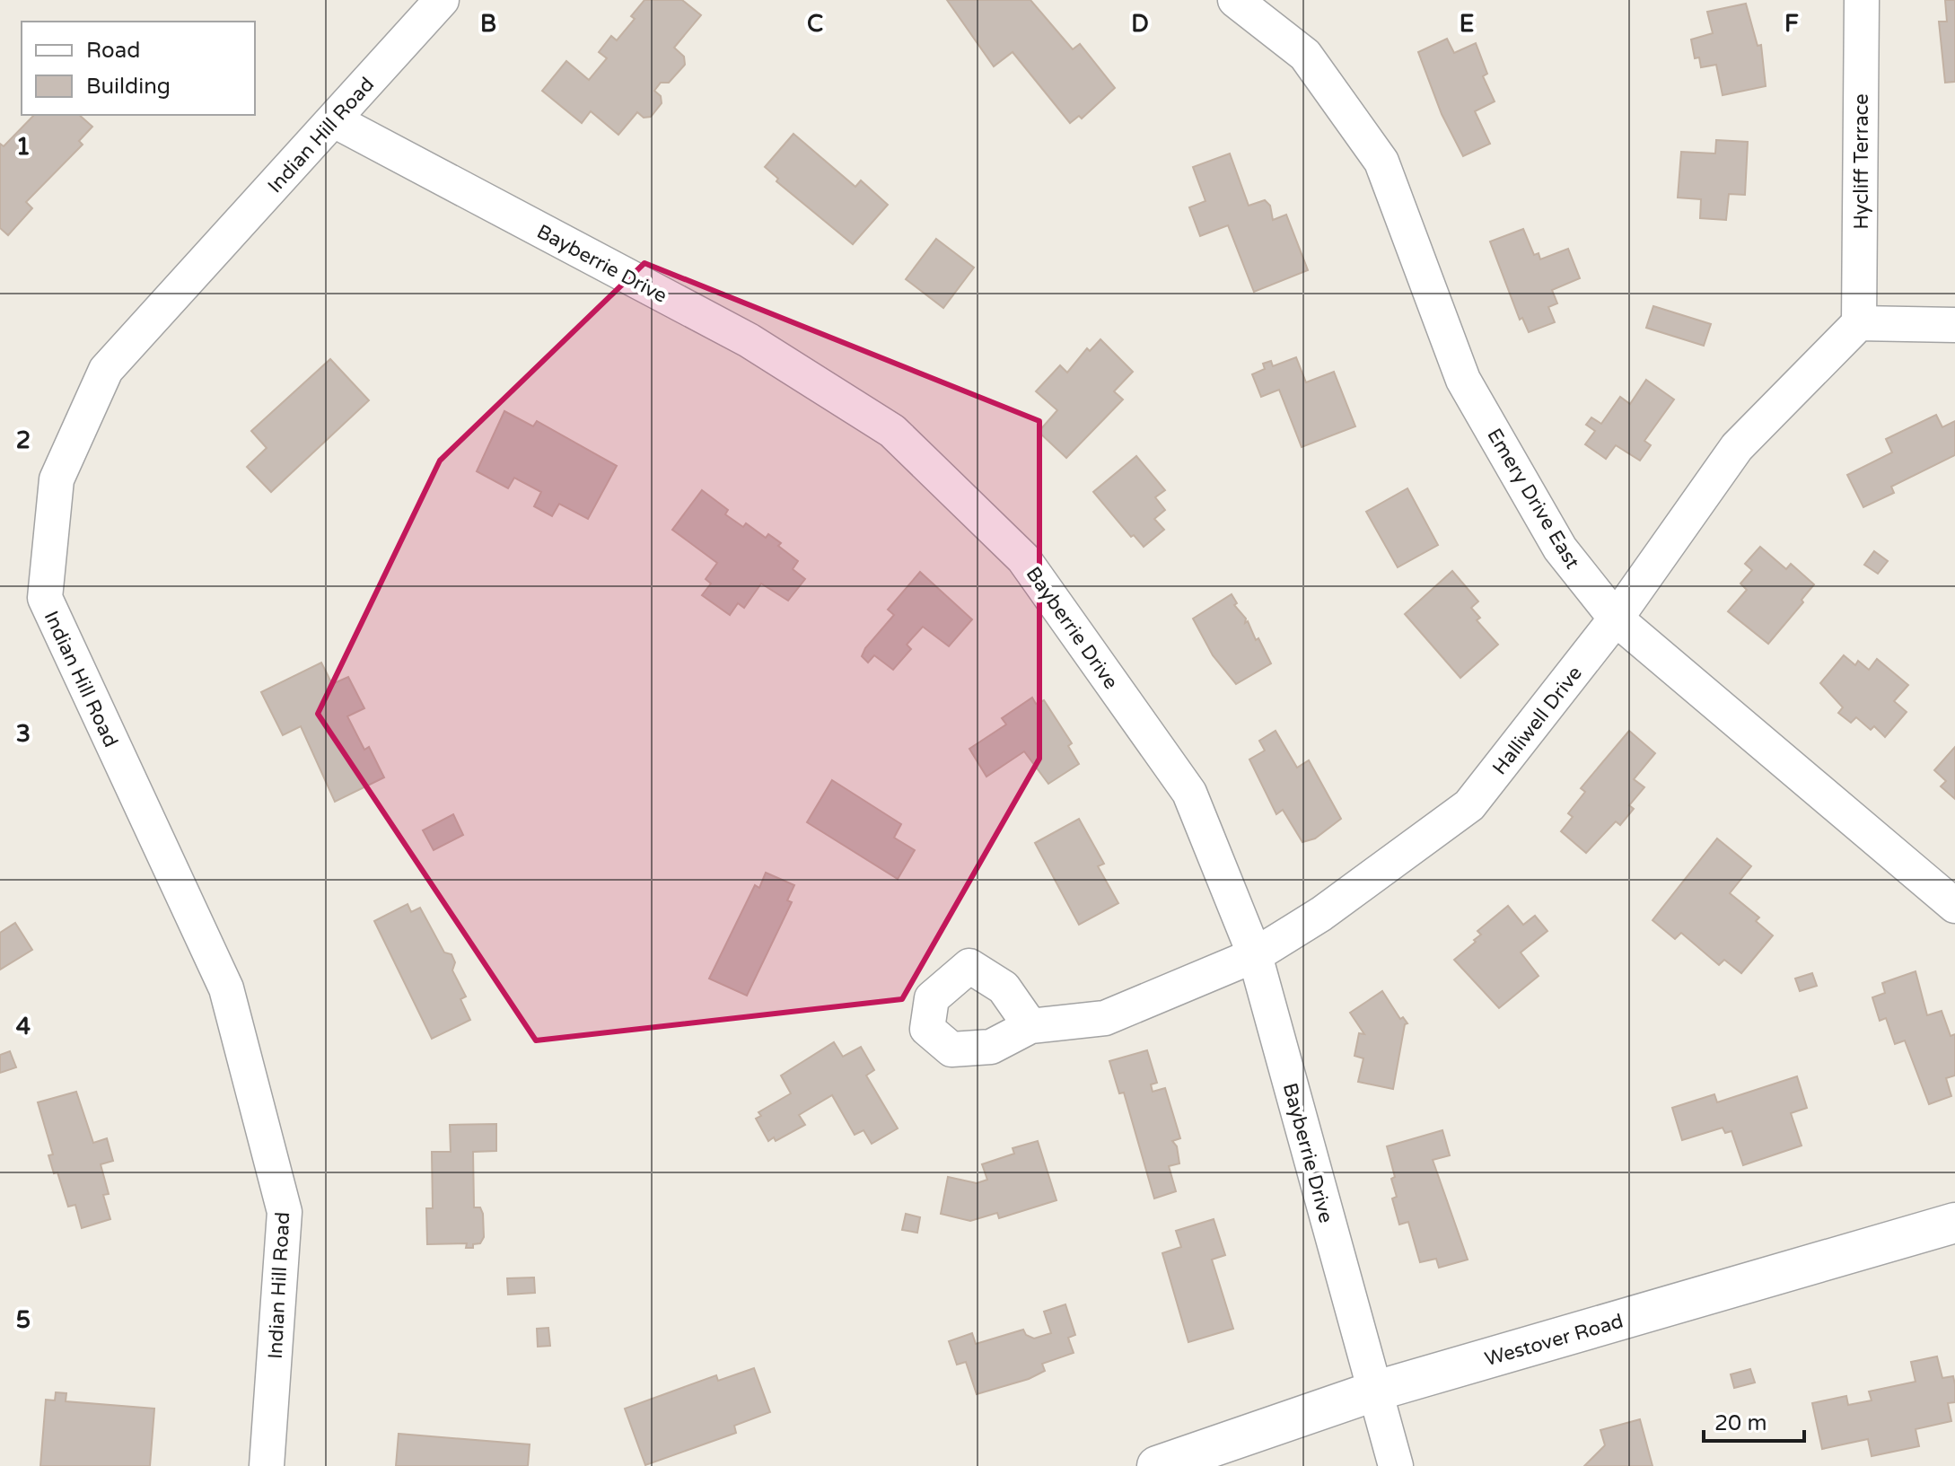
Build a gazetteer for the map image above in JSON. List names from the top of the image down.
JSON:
{
  "streets": {
    "street": [
      "Indian Hill Road",
      "Hycliff Terrace",
      "Bayberrie Drive",
      "Emery Drive East",
      "Halliwell Drive",
      "Westover Road"
    ]
  },
  "crossings": [
    ["Indian Hill Road", "Bayberrie Drive"],
    ["Hycliff Terrace", "Halliwell Drive"],
    ["Bayberrie Drive", "Halliwell Drive"],
    ["Bayberrie Drive", "Westover Road"],
    ["Emery Drive East", "Halliwell Drive"]
  ],
  "legend": ["Road", "Building"],
  "scale_bar": "20 m",
  "grid": {
    "columns": [
      "B",
      "C",
      "D",
      "E",
      "F"
    ],
    "rows": [
      "1",
      "2",
      "3",
      "4",
      "5"
    ]
  }
}
